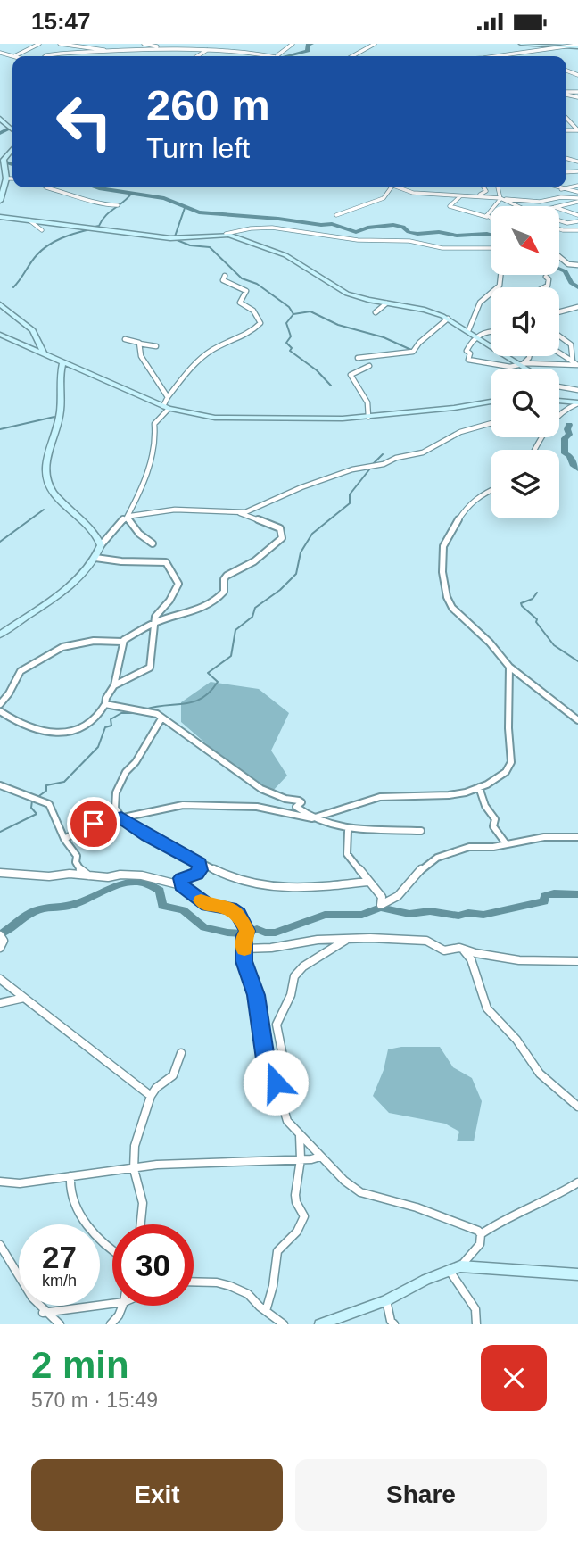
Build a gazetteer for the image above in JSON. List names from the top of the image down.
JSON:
{
  "north": "bottom right",
  "page": {
    "status": "15:47",
    "turn": ["260 m", "Turn left"],
    "speed": "27 km/h",
    "limit": "30",
    "heading": ["2 min", "570 m · 15:49"],
    "buttons": ["Exit", "Share"]
  }
}
